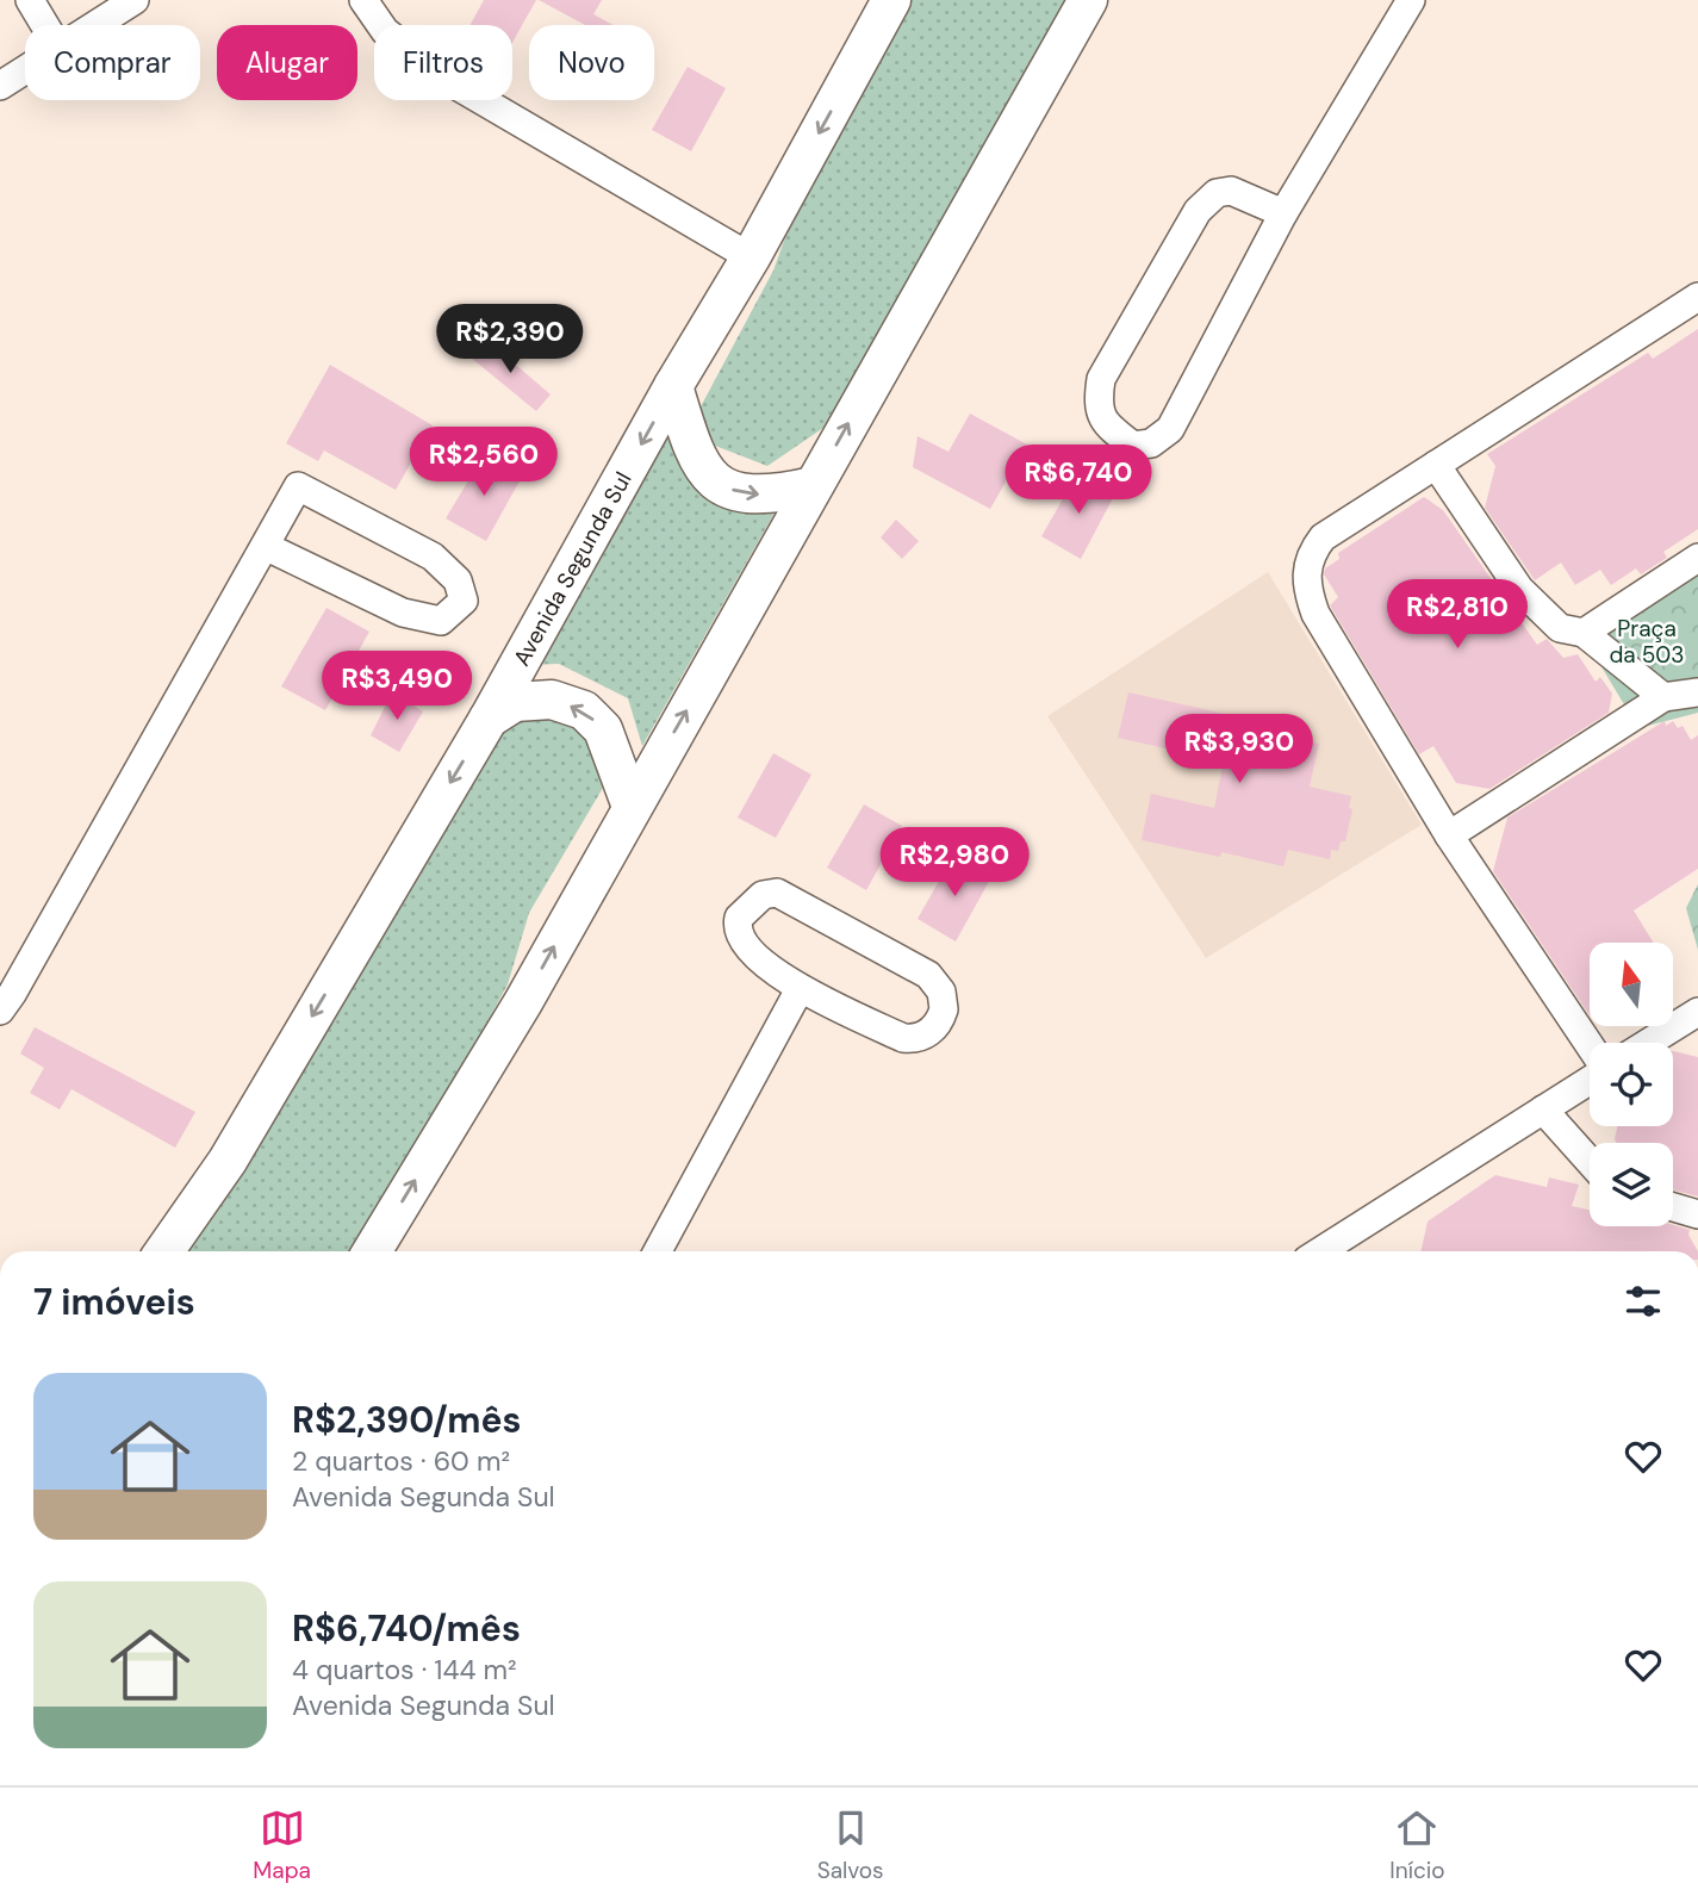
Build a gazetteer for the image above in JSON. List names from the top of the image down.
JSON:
{
  "streets": {
    "main road": ["Avenida Segunda Sul"]
  },
  "parks": ["Praça da 503"],
  "north": "top",
  "page": {
    "chip": [
      "Comprar",
      "Alugar",
      "Filtros",
      "Novo"
    ],
    "price": [
      "R$2,390",
      "R$2,560",
      "R$6,740",
      "R$2,810",
      "R$3,490",
      "R$3,930",
      "R$2,980"
    ],
    "heading": "7 imóveis",
    "list": [
      {
        "name": "R$2,390/mês",
        "note": "2 quartos · 60 m² · Avenida Segunda Sul"
      },
      {
        "name": "R$6,740/mês",
        "note": "4 quartos · 144 m² · Avenida Segunda Sul"
      }
    ],
    "tabs": ["Mapa", "Salvos", "Início"]
  }
}
